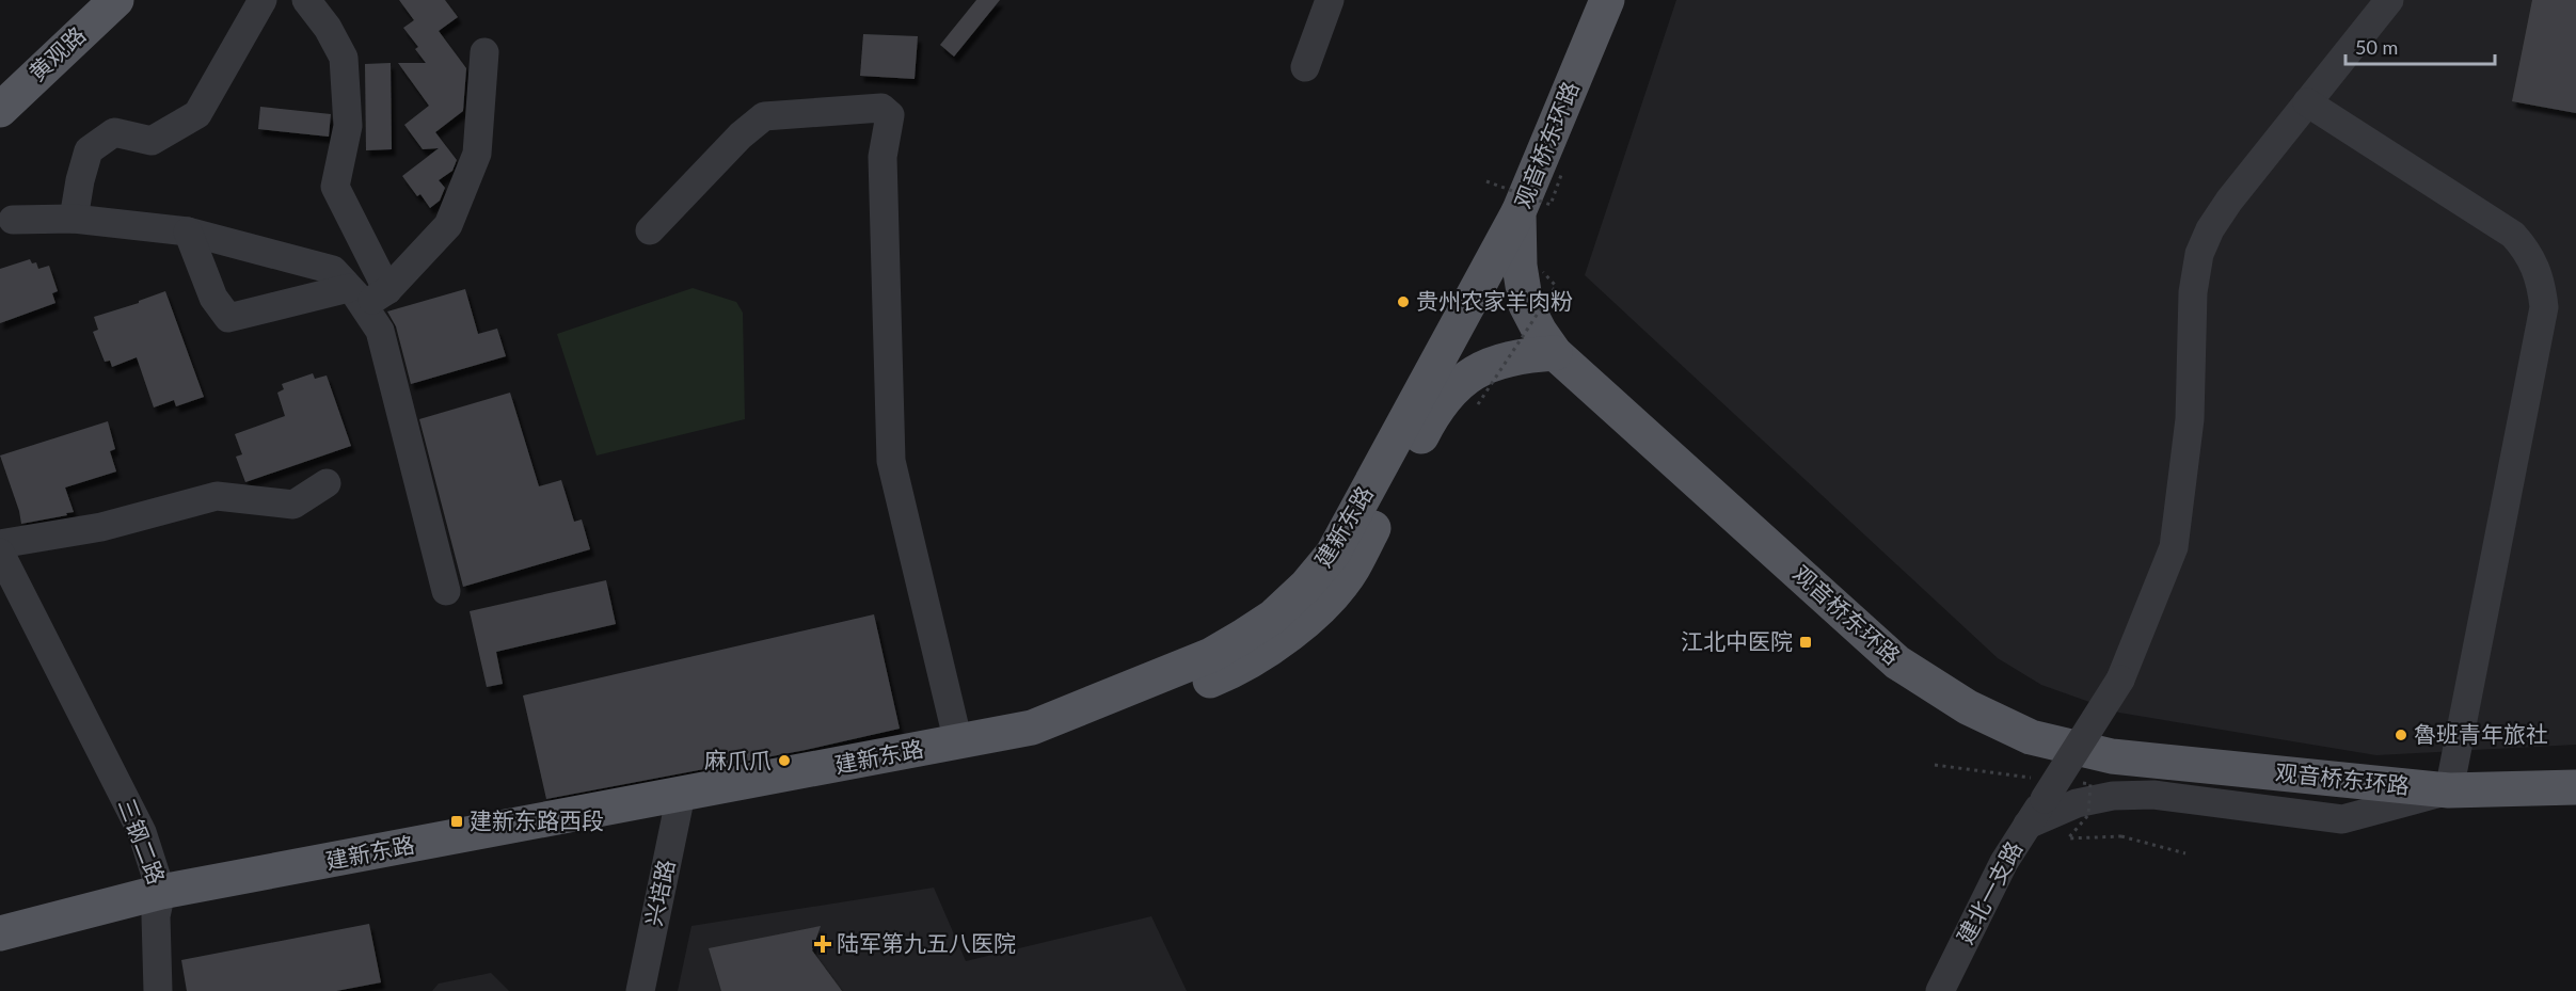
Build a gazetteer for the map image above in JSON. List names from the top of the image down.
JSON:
{
  "streets": {
    "main road": ["黄观路", "观音桥东环路", "建新东路"],
    "street": ["三钢二路", "兴培路", "建北一支路"]
  },
  "crossings": [
    ["观音桥东环路", "建新东路"],
    ["建新东路", "三钢二路"],
    ["建新东路", "兴培路"]
  ],
  "places": {
    "other": ["贵州农家羊肉粉", "魯班青年旅社", "麻爪爪"],
    "transit": ["江北中医院", "建新东路西段"],
    "health": ["陆军第九五八医院"]
  },
  "scale_bar": "50 m"
}
